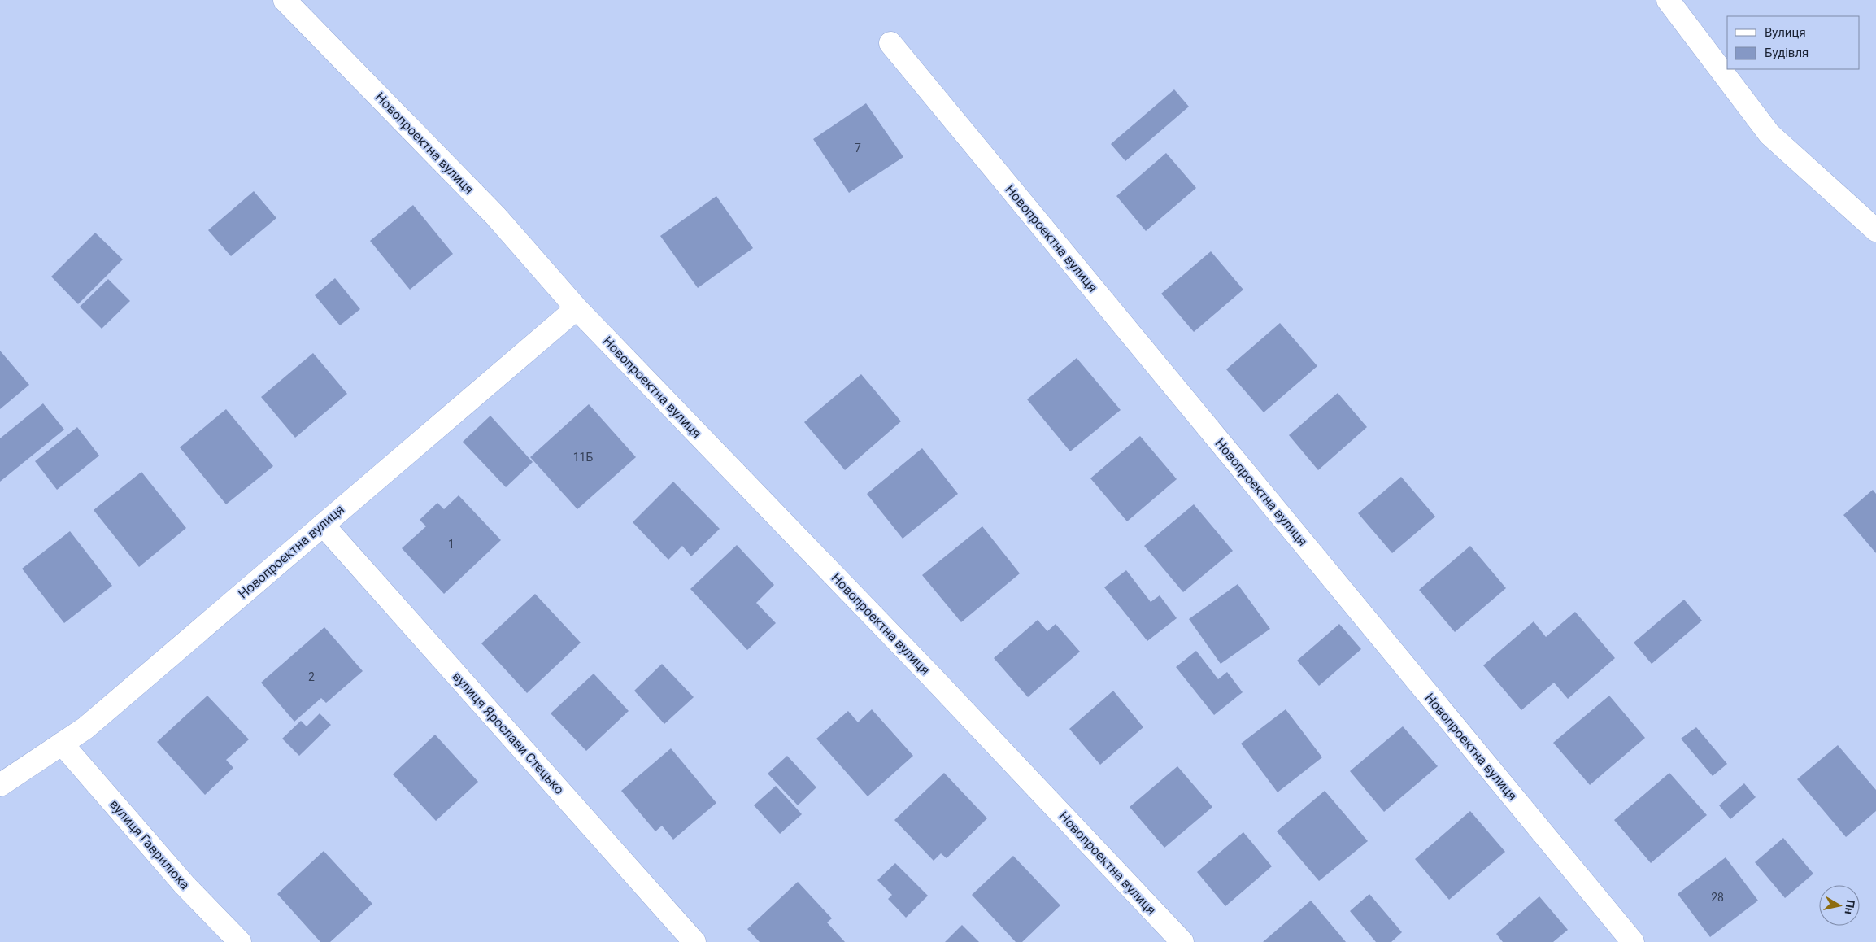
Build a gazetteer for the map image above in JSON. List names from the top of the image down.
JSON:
{
  "streets": {
    "street": ["Новопроектна вулиця", "вулиця Ярослави Стецько", "вулиця Гаврилюка"]
  },
  "crossings": [
    ["Новопроектна вулиця", "вулиця Ярослави Стецько"],
    ["Новопроектна вулиця", "вулиця Гаврилюка"]
  ],
  "house_numbers": [
    "7",
    "11Б",
    "1",
    "2",
    "28"
  ],
  "legend": ["Вулиця", "Будівля"],
  "north": "right"
}
